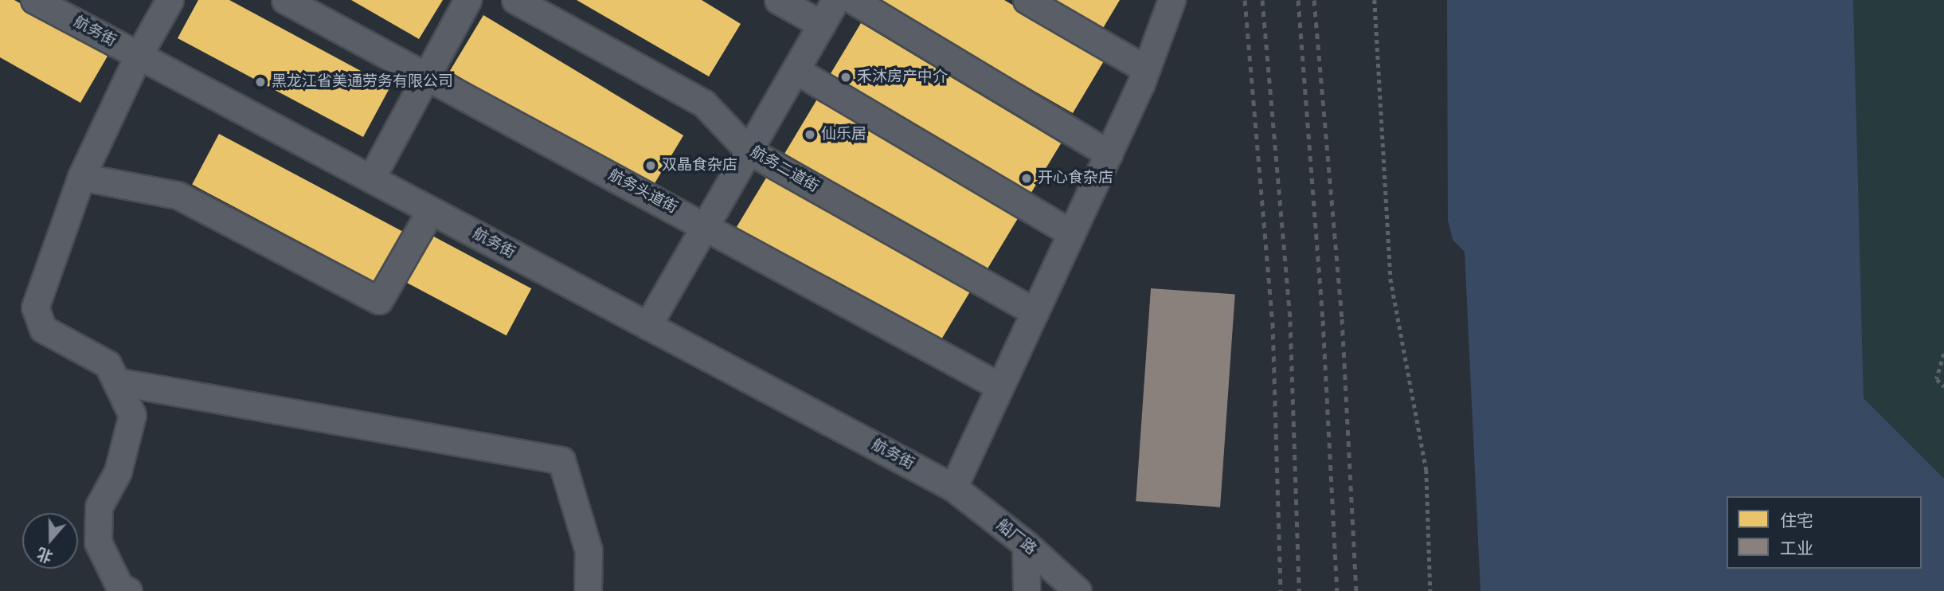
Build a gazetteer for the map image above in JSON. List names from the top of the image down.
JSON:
{
  "streets": {
    "street": [
      "航务街",
      "航务二道街",
      "航务头道街",
      "船厂路"
    ]
  },
  "crossings": [
    ["航务街", "船厂路"]
  ],
  "places": [
    "禾沐房产中介",
    "黑龙江省美通劳务有限公司",
    "仙乐居",
    "双晶食杂店",
    "开心食杂店"
  ],
  "legend": ["住宅", "工业"],
  "north": "bottom"
}
